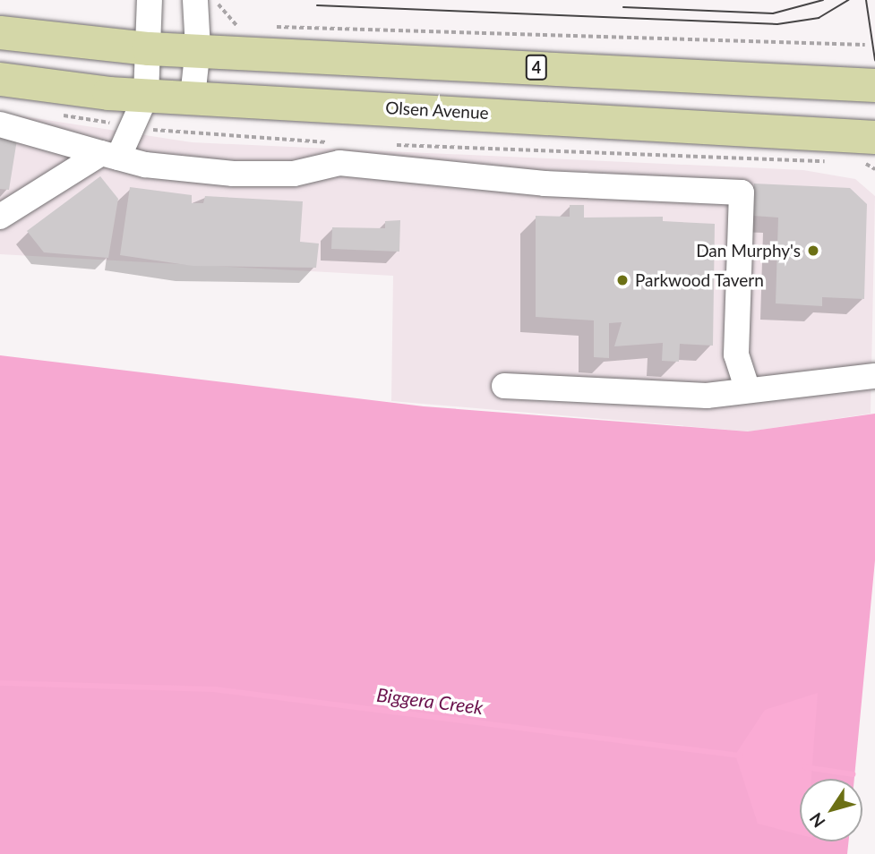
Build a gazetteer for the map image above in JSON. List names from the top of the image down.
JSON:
{
  "streets": {
    "main road": ["4", "Olsen Avenue"]
  },
  "water": ["Biggera Creek"],
  "places": ["Dan Murphy's", "Parkwood Tavern"],
  "north": "bottom left"
}
